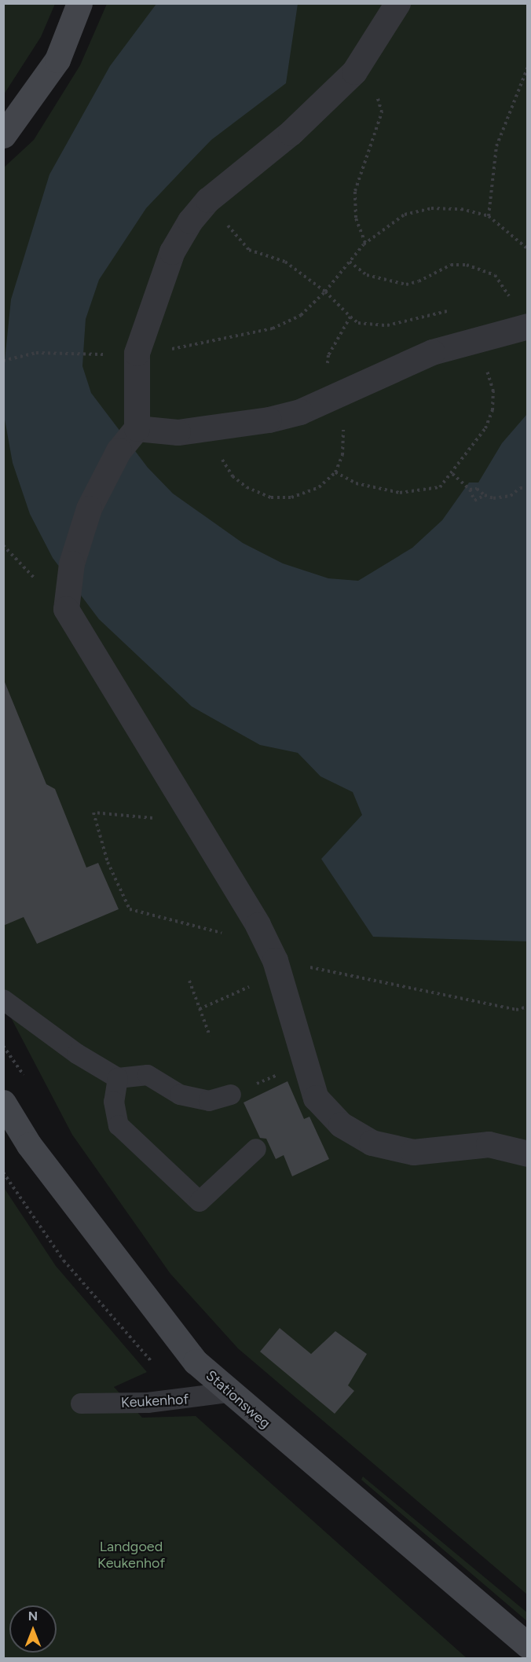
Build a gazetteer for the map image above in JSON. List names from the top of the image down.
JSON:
{
  "streets": {
    "main road": ["Stationsweg"],
    "lane": ["Keukenhof"]
  },
  "crossings": [
    ["Stationsweg", "Keukenhof"]
  ],
  "parks": ["Landgoed Keukenhof"],
  "north": "top"
}
